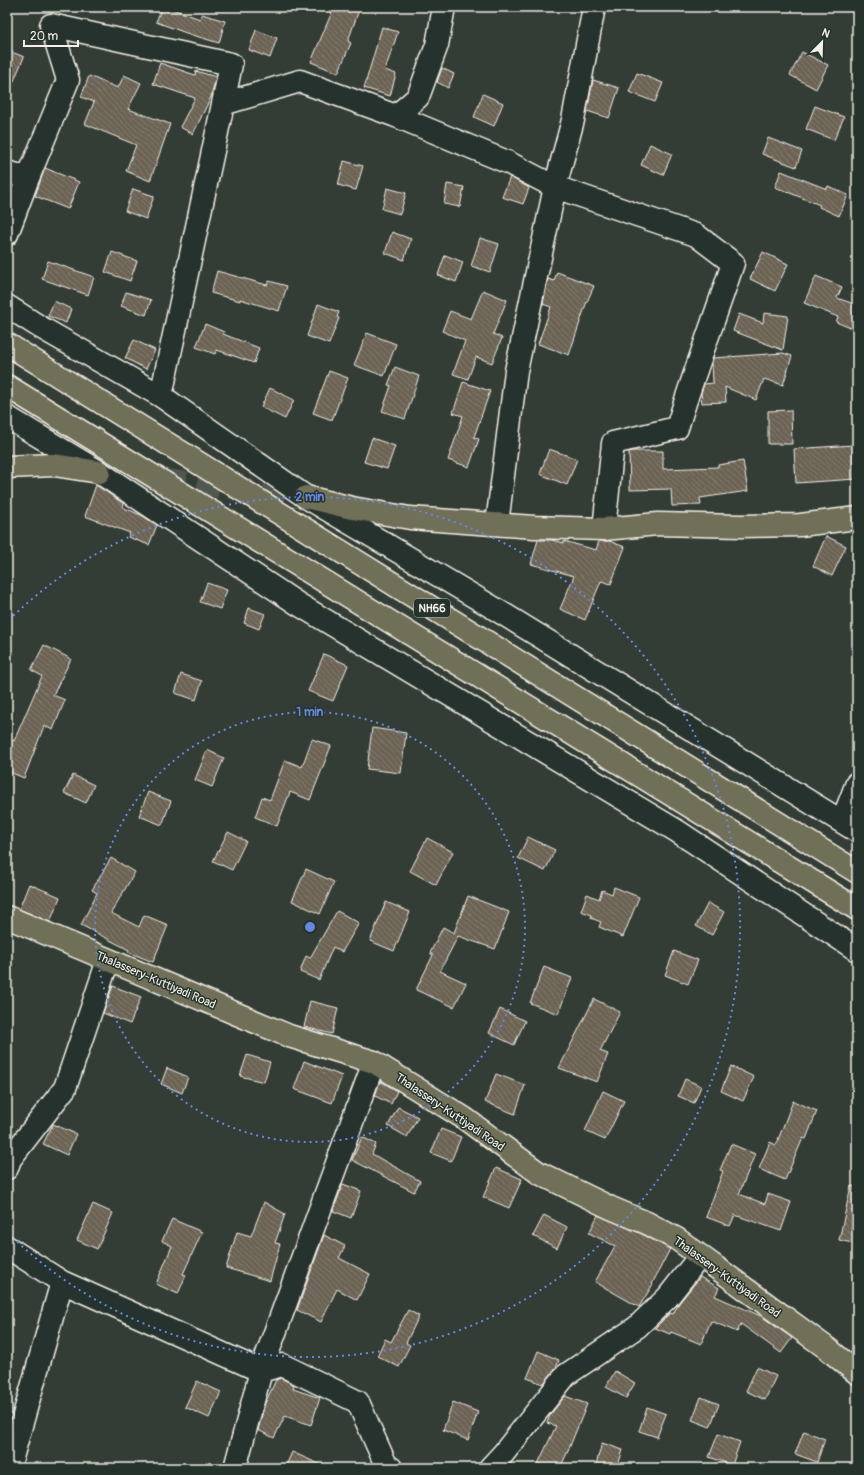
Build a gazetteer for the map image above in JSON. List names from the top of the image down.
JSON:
{
  "streets": {
    "main road": ["NH66", "Thalassery-Kuttiyadi Road"]
  },
  "scale_bar": "20 m",
  "north": "top right",
  "rings": ["2 min", "1 min"]
}
